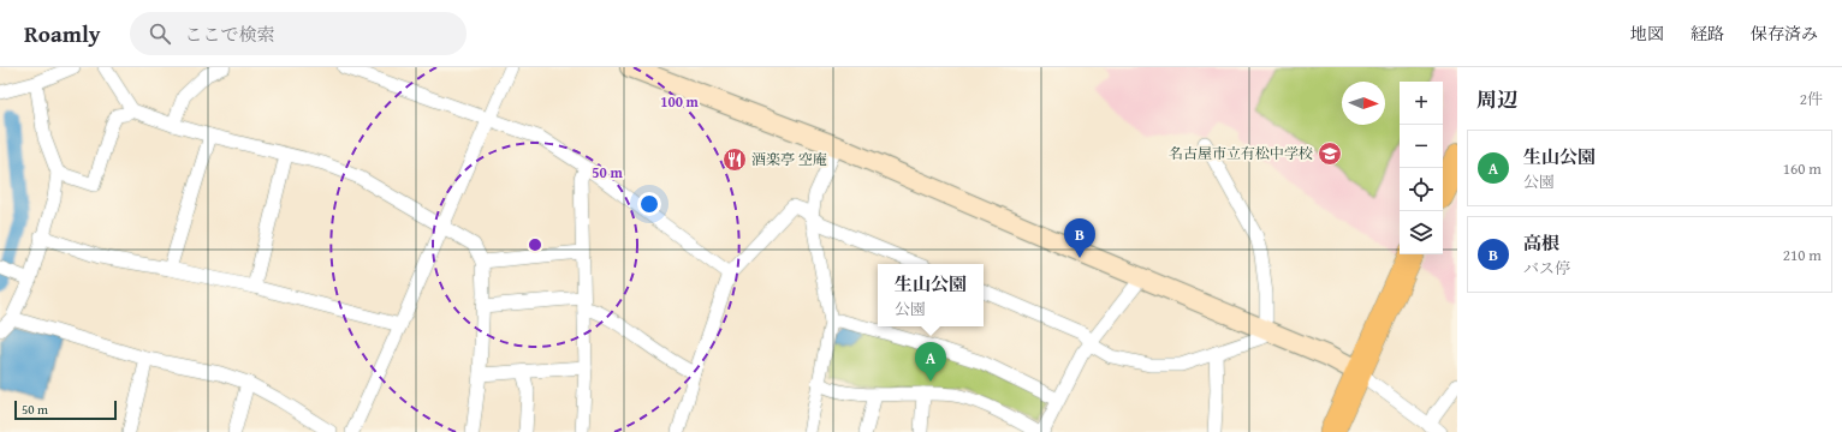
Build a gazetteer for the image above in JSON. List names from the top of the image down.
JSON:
{
  "places": {
    "school or university": ["名古屋市立有松中学校"],
    "restaurant": ["酒楽亭 空庵"]
  },
  "scale_bar": "50 m",
  "north": "right",
  "page": {
    "header": "Roamly",
    "search": "ここで検索",
    "nav": ["地図", "経路", "保存済み"],
    "heading": ["周辺", "2件"],
    "map_buttons": ["+", "−"],
    "list": [
      {
        "mark": "A",
        "name": "生山公園",
        "note": "公園",
        "value": "160 m"
      },
      {
        "mark": "B",
        "name": "高根",
        "note": "バス停",
        "value": "210 m"
      }
    ],
    "pins": ["B", "A"],
    "popup": ["生山公園", "公園"],
    "scale": "50 m"
  },
  "rings": ["100 m", "50 m"]
}
